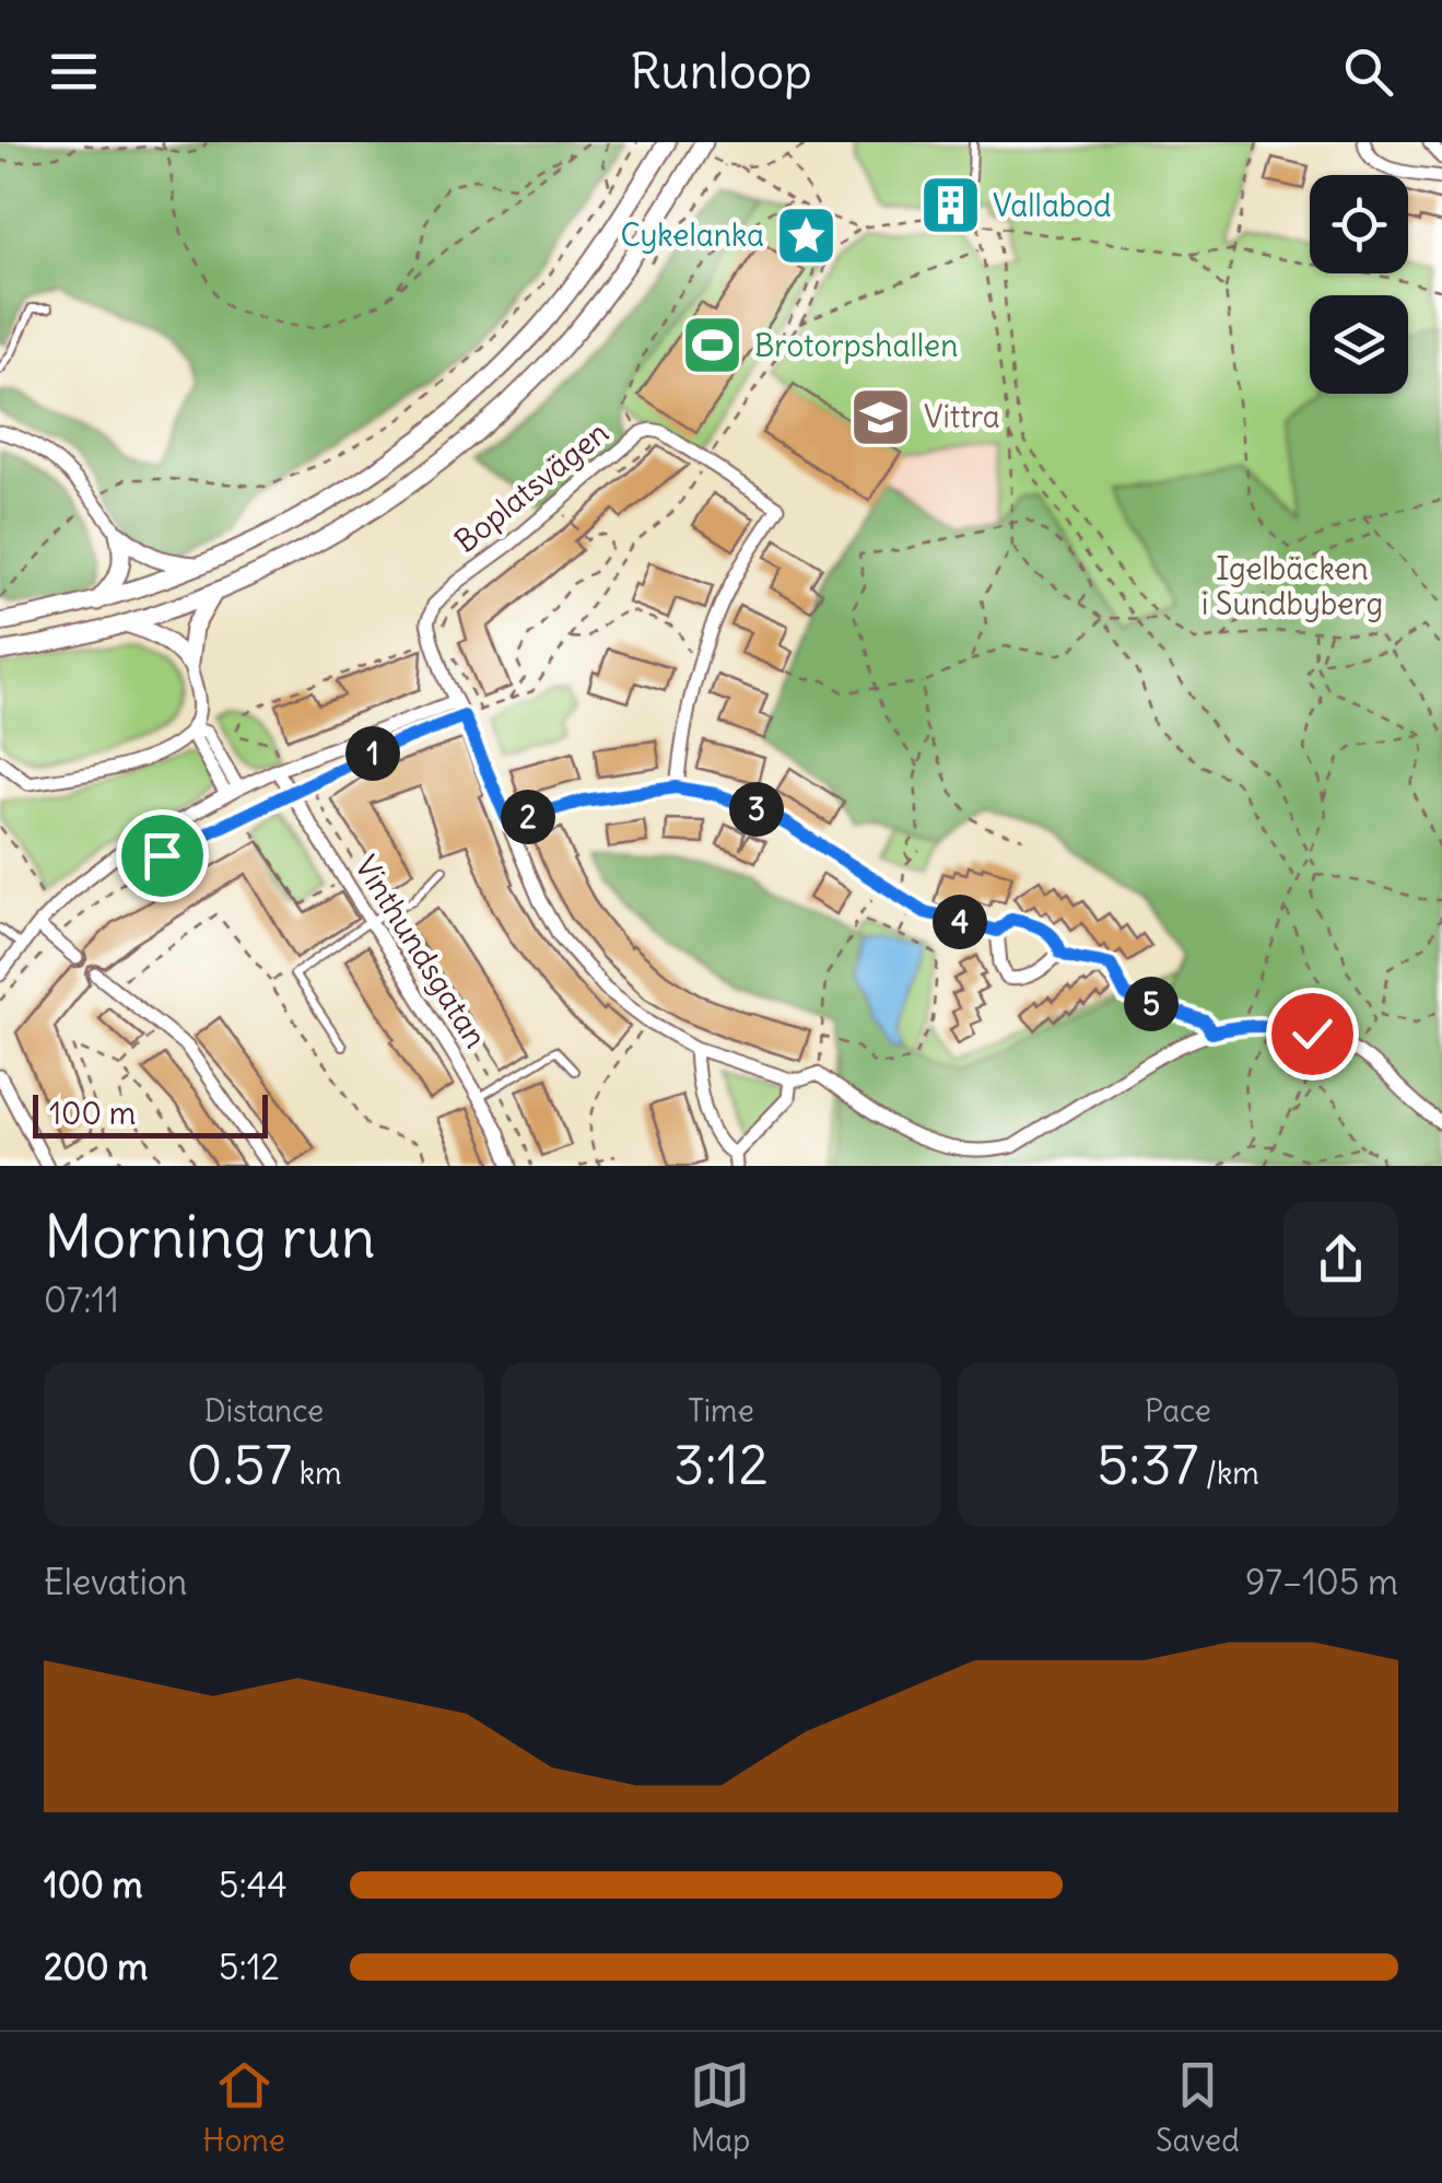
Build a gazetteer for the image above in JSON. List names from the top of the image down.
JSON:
{
  "streets": {
    "street": ["Boplatsvägen", "Vinthundsgatan"]
  },
  "parks": ["Igelbäcken i Sundbyberg"],
  "places": {
    "building": ["Vallabod"],
    "place": ["Cykelanka"],
    "sports": ["Brotorpshallen"],
    "school or university": ["Vittra"]
  },
  "scale_bar": "100 m",
  "page": {
    "header": "Runloop",
    "pins": [
      "1",
      "3",
      "2",
      "4",
      "5"
    ],
    "scale": "100 m",
    "heading": ["Morning run", "07:11"],
    "stats": [
      ["Distance", "0.57 km"],
      ["Time", "3:12"],
      ["Pace", "5:37 /km"]
    ],
    "chart": ["Elevation", "97–105 m"],
    "list": [
      {
        "name": "100 m",
        "note": "5:44"
      },
      {
        "name": "200 m",
        "note": "5:12"
      }
    ],
    "tabs": ["Home", "Map", "Saved"]
  }
}
